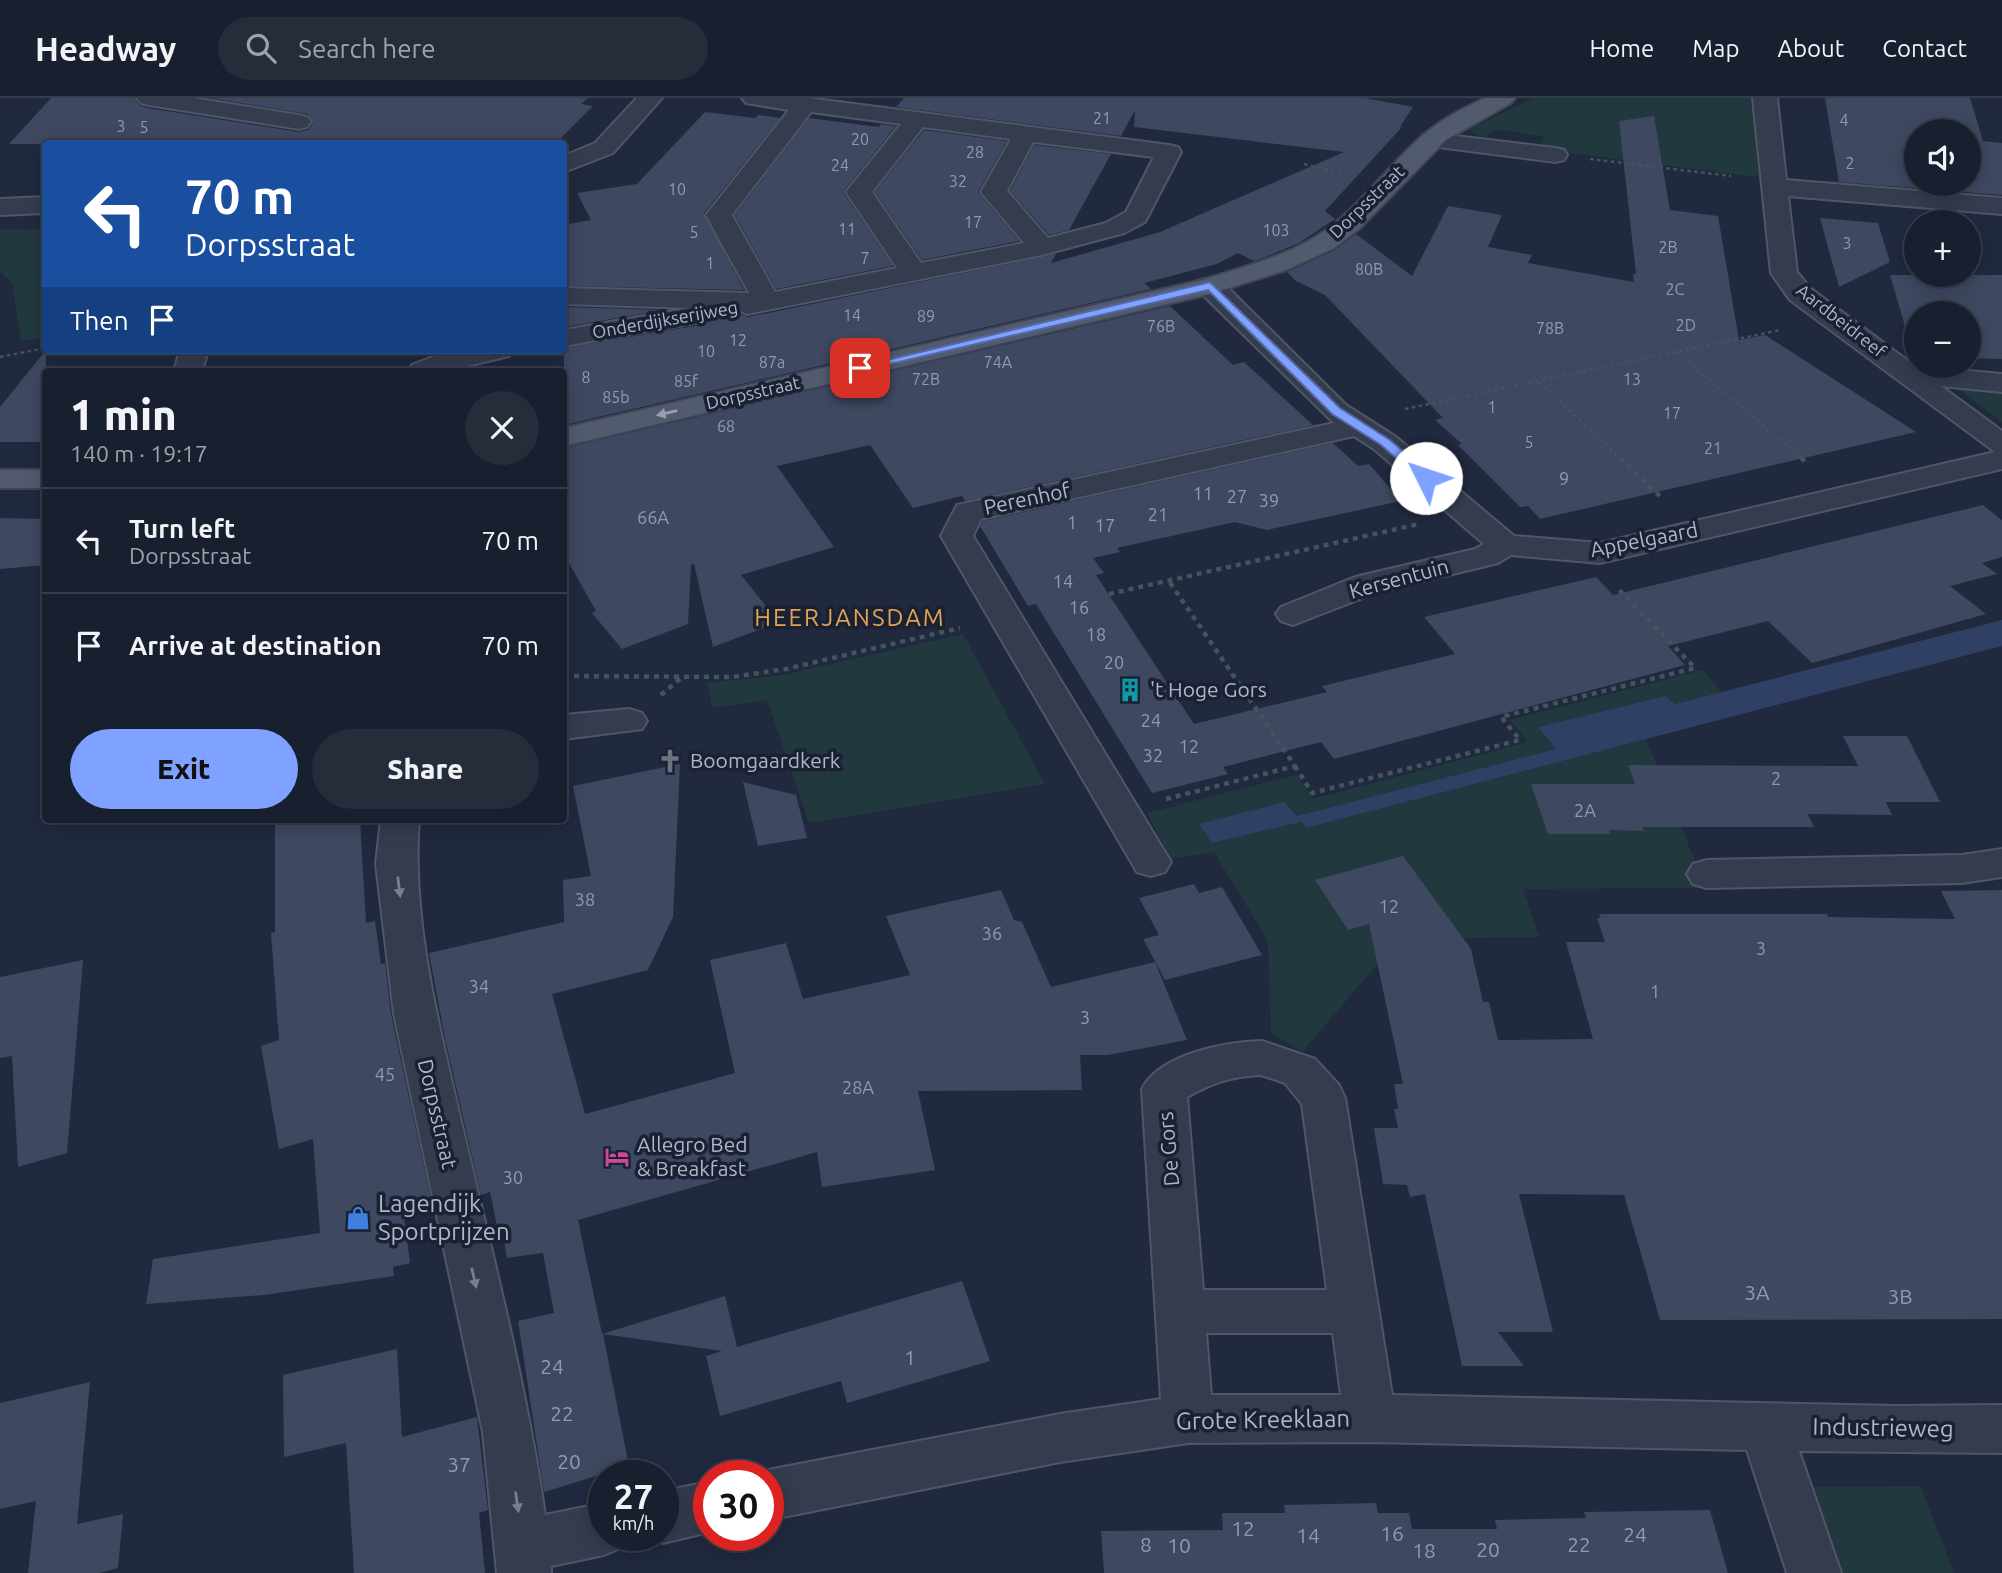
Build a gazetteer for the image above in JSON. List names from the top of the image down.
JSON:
{
  "streets": {
    "main road": ["Dorpsstraat"],
    "street": [
      "Onderdijkserijweg",
      "Aardbeidreef",
      "Perenhof",
      "Appelgaard",
      "Kersentuin",
      "De Gors",
      "Grote Kreeklaan",
      "Industrieweg"
    ]
  },
  "crossings": [
    ["Appelgaard", "Kersentuin"],
    ["De Gors", "Grote Kreeklaan"],
    ["Grote Kreeklaan", "Industrieweg"]
  ],
  "districts": ["HEERJANSDAM"],
  "places": {
    "building": ["'t Hoge Gors"],
    "church": ["Boomgaardkerk"],
    "hotel": ["Allegro Bed & Breakfast"],
    "shop": ["Lagendijk Sportprijzen"]
  },
  "house_numbers": [
    "21",
    "4",
    "3",
    "5",
    "20",
    "28",
    "2",
    "24",
    "32",
    "10",
    "17",
    "11",
    "103",
    "5",
    "3",
    "2B",
    "7",
    "1",
    "80B",
    "2C",
    "14",
    "89",
    "2D",
    "76B",
    "78B",
    "12",
    "10",
    "87a",
    "74A",
    "8",
    "72B",
    "13",
    "85f",
    "85b",
    "1",
    "17",
    "68",
    "5",
    "21",
    "9",
    "11",
    "27",
    "39",
    "21",
    "66A",
    "1",
    "17",
    "14",
    "16",
    "18",
    "20",
    "24",
    "12",
    "32",
    "2",
    "2A",
    "38",
    "12",
    "36",
    "3",
    "34",
    "1",
    "3",
    "45",
    "28A",
    "30",
    "3A",
    "3B",
    "1",
    "24",
    "22",
    "20",
    "37",
    "12",
    "16",
    "24",
    "14",
    "8",
    "22",
    "10",
    "20",
    "18"
  ],
  "page": {
    "header": "Headway",
    "search": "Search here",
    "nav": [
      "Home",
      "Map",
      "About",
      "Contact"
    ],
    "map_buttons": ["+", "−"],
    "turn": ["70 m", "Dorpsstraat"],
    "then": "Then",
    "heading": ["1 min", "140 m · 19:17"],
    "list": [
      {
        "name": "Turn left",
        "note": "Dorpsstraat",
        "value": "70 m"
      },
      {
        "name": "Arrive at destination",
        "value": "70 m"
      }
    ],
    "buttons": ["Exit", "Share"],
    "speed": "27 km/h",
    "limit": "30"
  }
}
